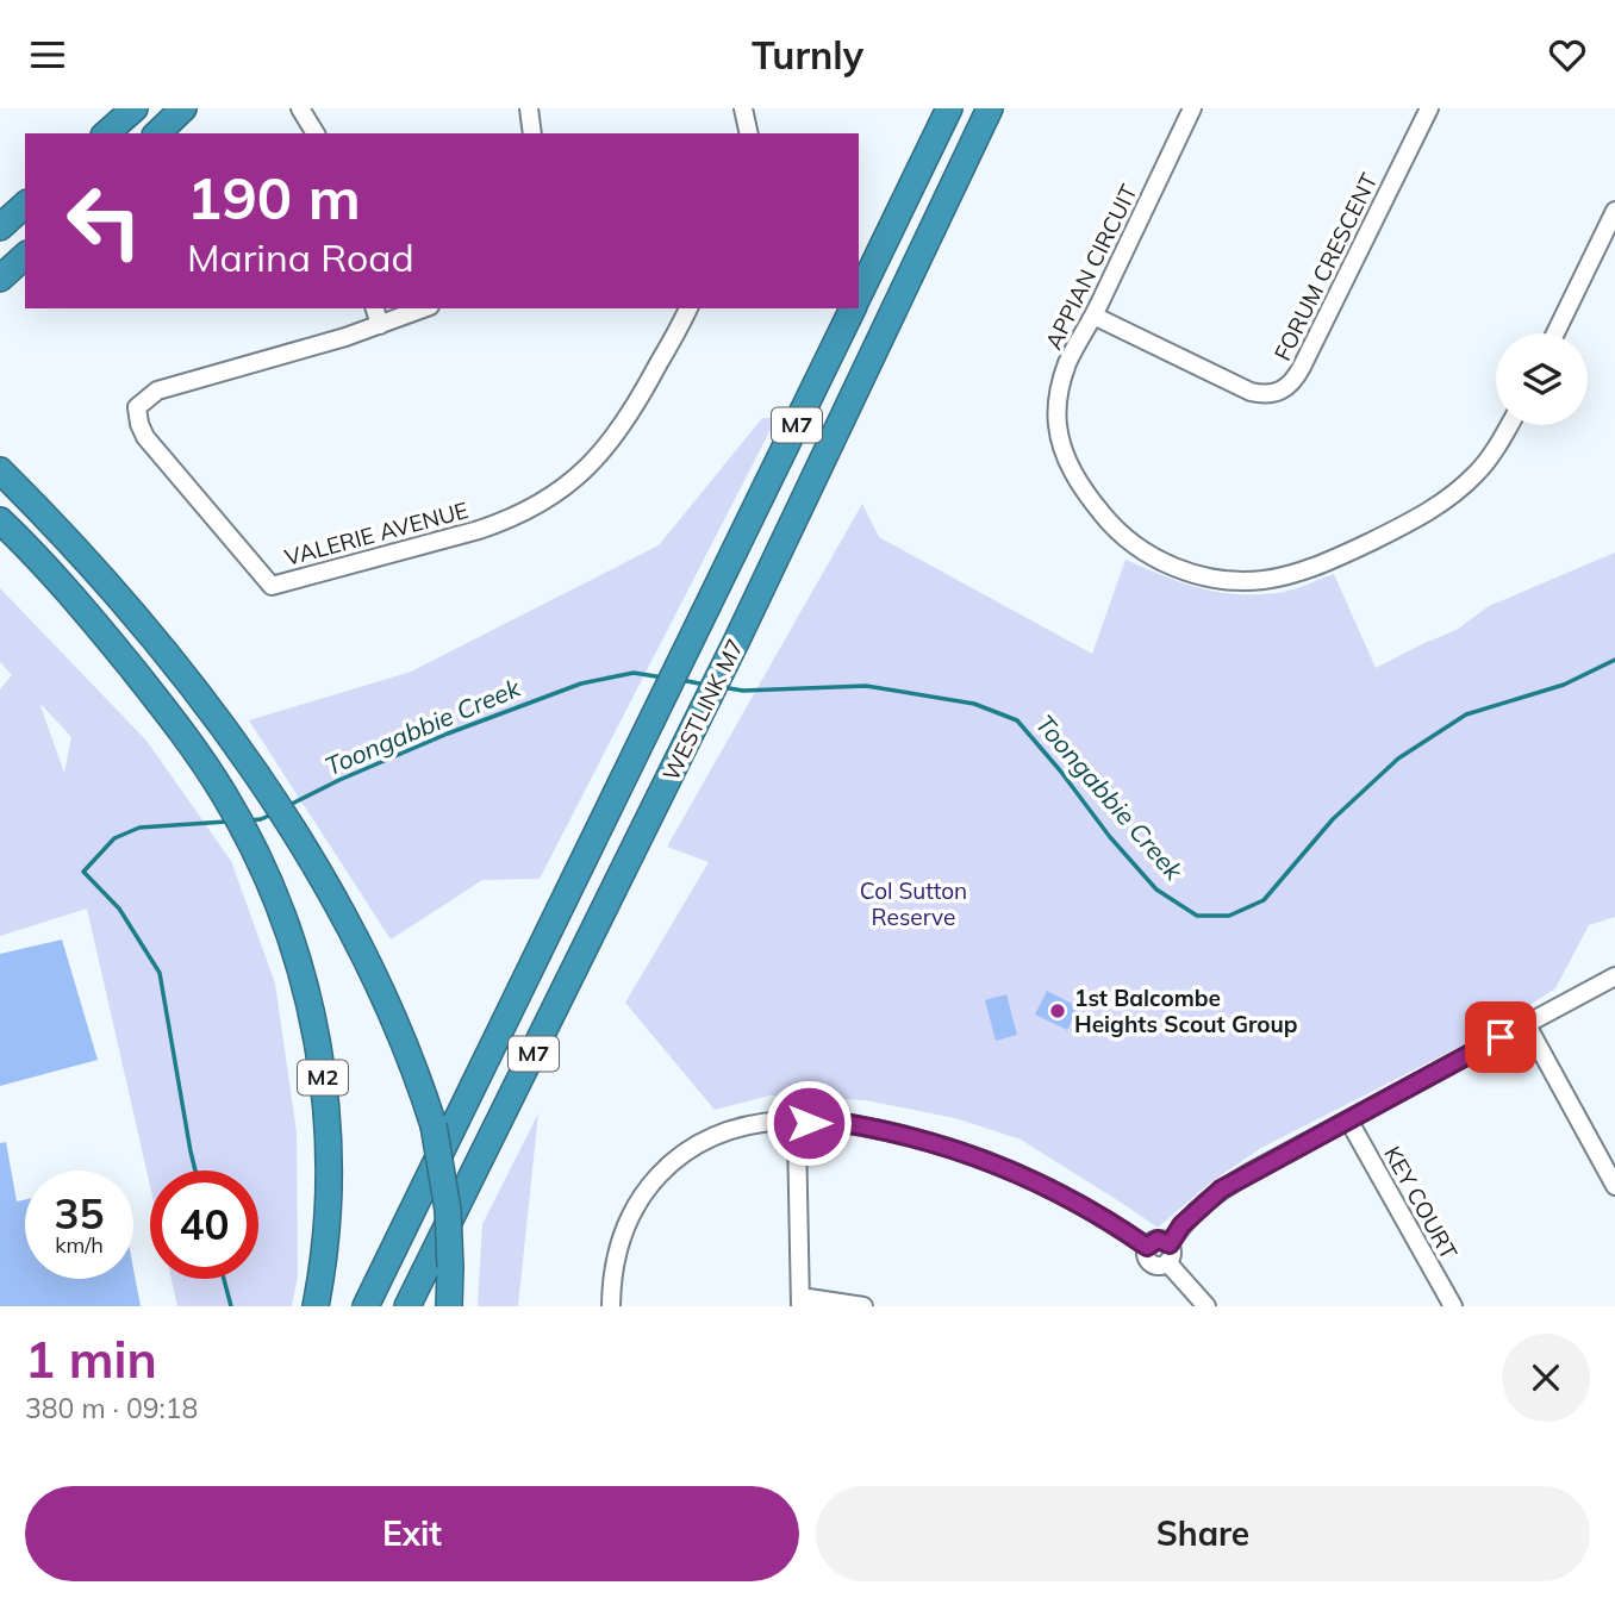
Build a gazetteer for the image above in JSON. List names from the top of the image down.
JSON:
{
  "streets": {
    "highway": ["M7", "WESTLINK M7", "M2"],
    "street": [
      "APPIAN CIRCUIT",
      "FORUM CRESCENT",
      "VALERIE AVENUE",
      "KEY COURT"
    ]
  },
  "crossings": [
    ["APPIAN CIRCUIT", "FORUM CRESCENT"]
  ],
  "water": ["Toongabbie Creek"],
  "parks": ["Col Sutton Reserve"],
  "places": ["1st Balcombe Heights Scout Group"],
  "page": {
    "header": "Turnly",
    "turn": ["190 m", "Marina Road"],
    "speed": "35 km/h",
    "limit": "40",
    "heading": ["1 min", "380 m · 09:18"],
    "buttons": ["Exit", "Share"]
  }
}
